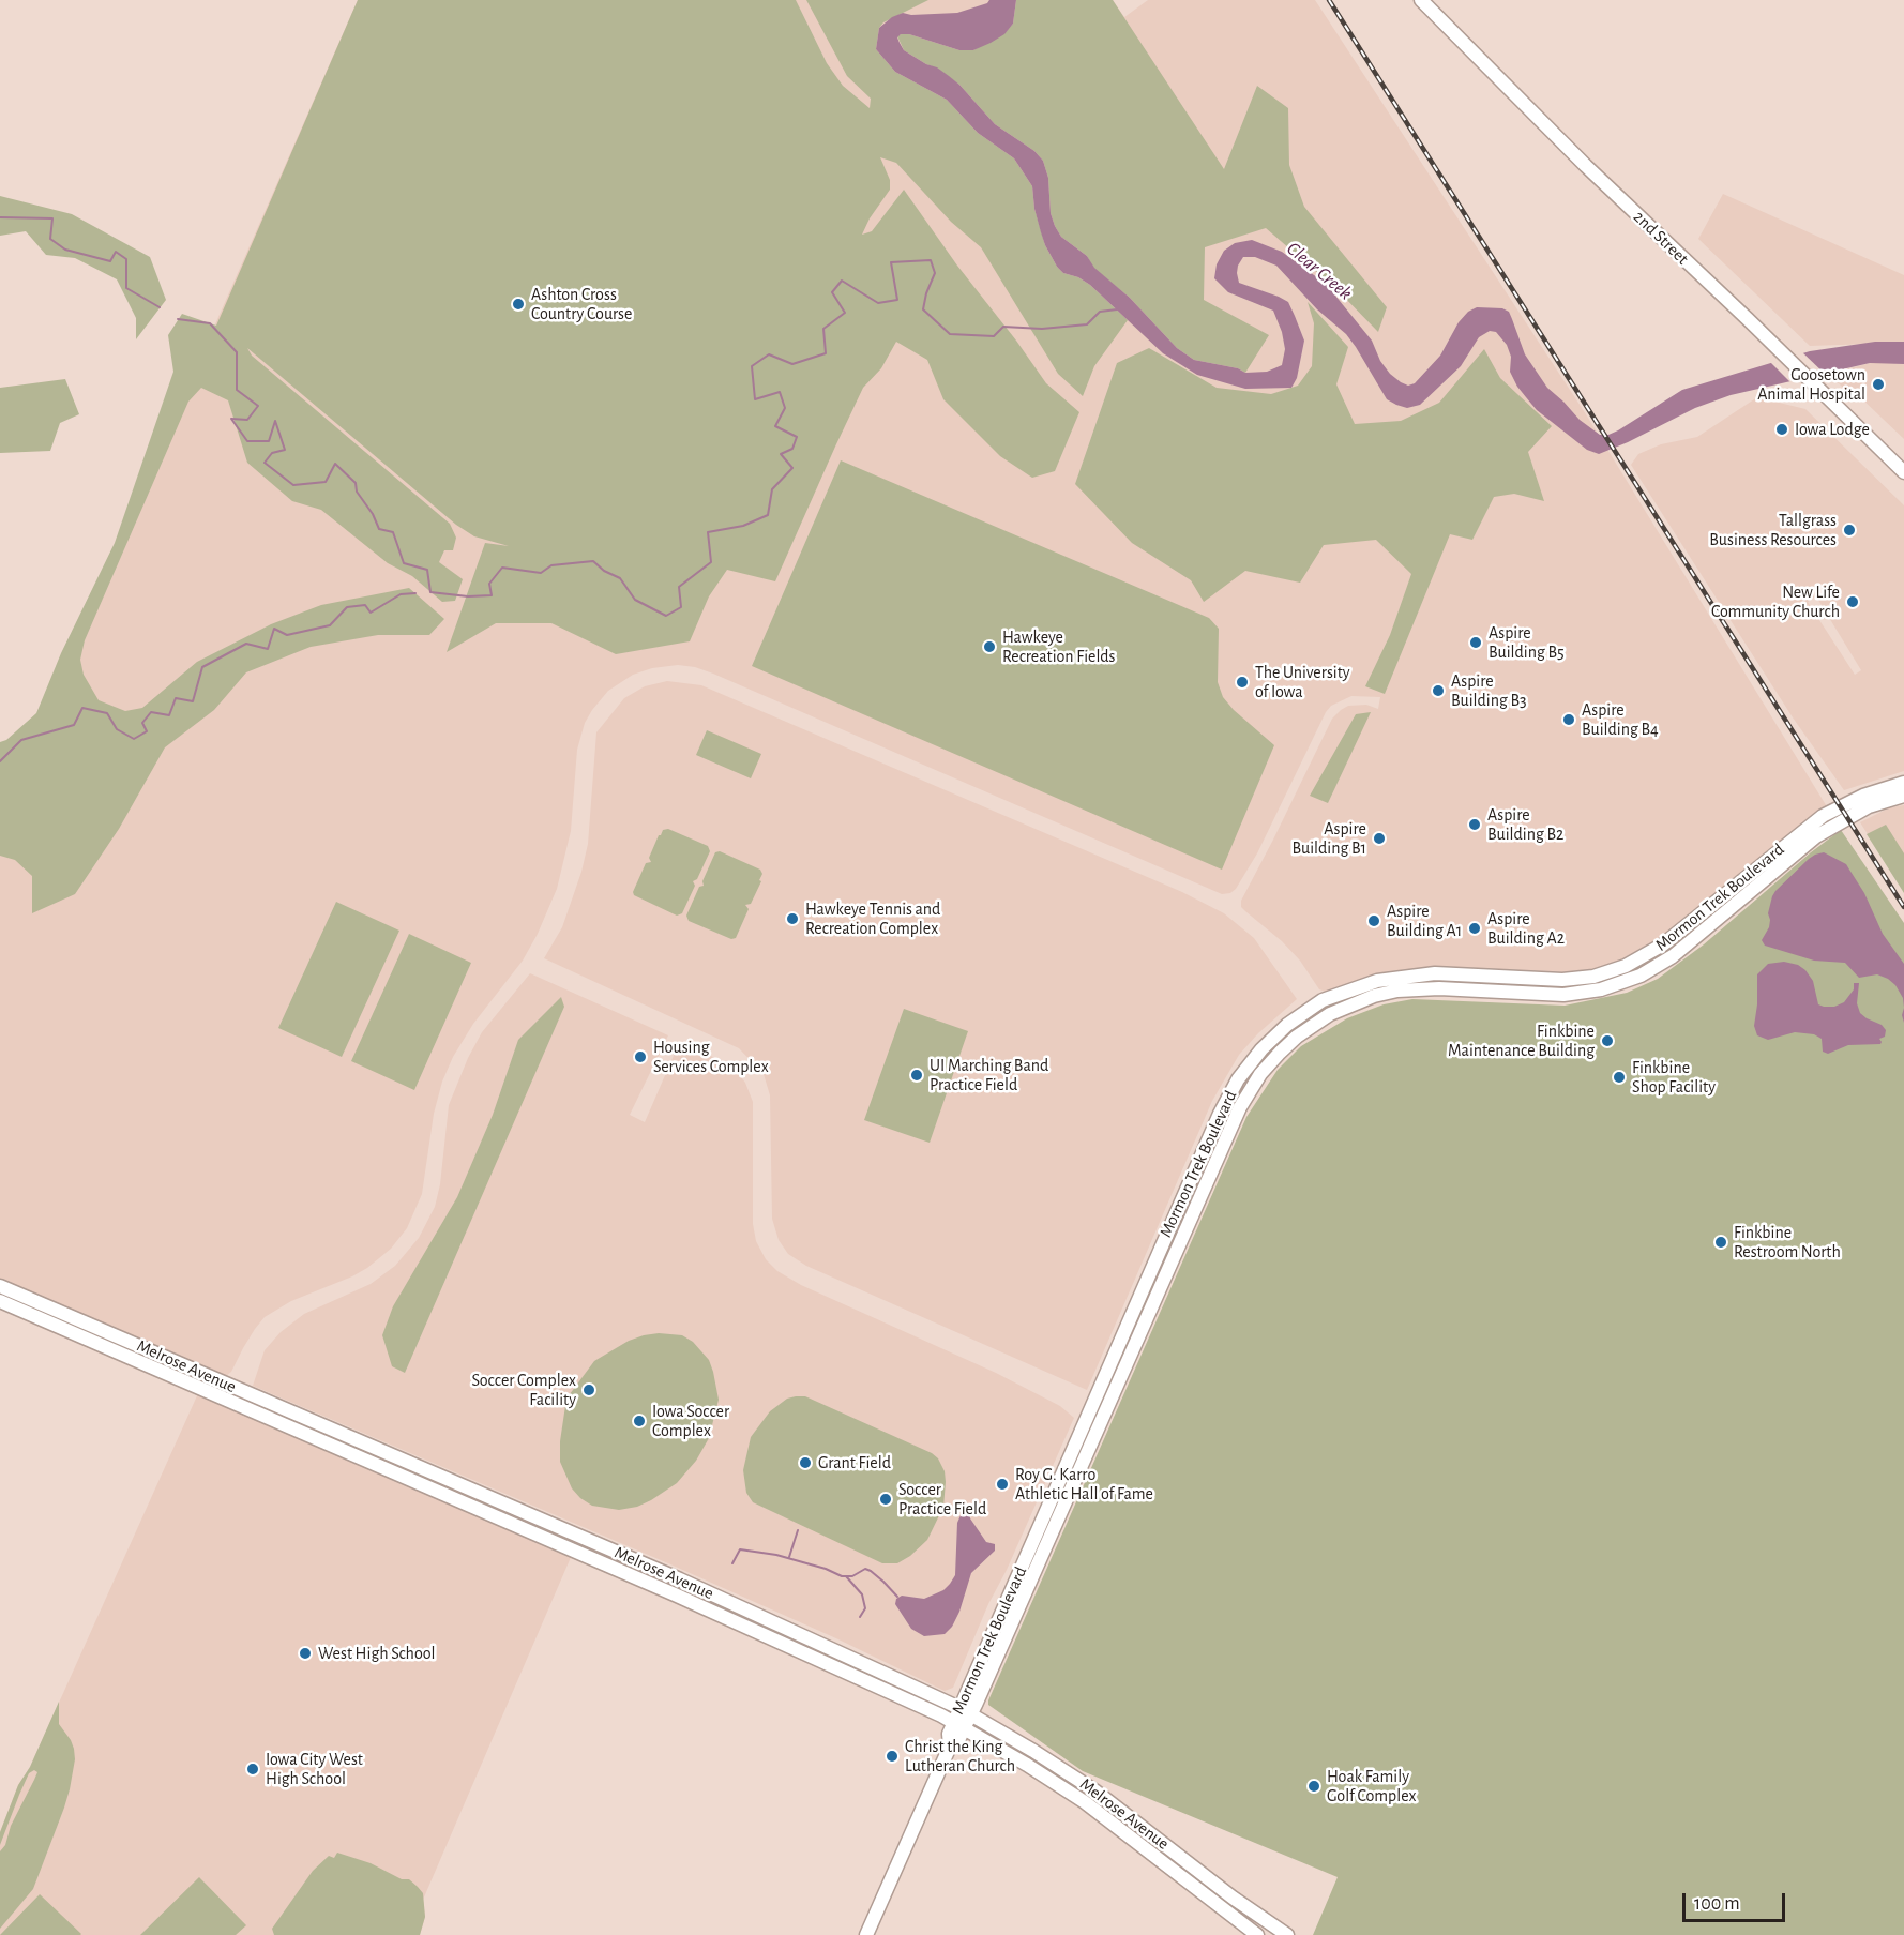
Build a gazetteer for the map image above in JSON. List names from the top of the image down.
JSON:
{
  "streets": {
    "main road": ["2nd Street", "Mormon Trek Boulevard", "Melrose Avenue"]
  },
  "crossings": [
    ["Mormon Trek Boulevard", "Melrose Avenue"]
  ],
  "water": ["Clear Creek"],
  "places": [
    "Ashton Cross Country Course",
    "Goosetown Animal Hospital",
    "Iowa Lodge",
    "Tallgrass Business Resources",
    "New Life Community Church",
    "Aspire Building B5",
    "Hawkeye Recreation Fields",
    "The University of Iowa",
    "Aspire Building B3",
    "Aspire Building B4",
    "Aspire Building B2",
    "Aspire Building B1",
    "Hawkeye Tennis and Recreation Complex",
    "Aspire Building A1",
    "Aspire Building A2",
    "Finkbine Maintenance Building",
    "Housing Services Complex",
    "UI Marching Band Practice Field",
    "Finkbine Shop Facility",
    "Finkbine Restroom North",
    "Soccer Complex Facility",
    "Iowa Soccer Complex",
    "Grant Field",
    "Roy G. Karro Athletic Hall of Fame",
    "Soccer Practice Field",
    "West High School",
    "Christ the King Lutheran Church",
    "Iowa City West High School",
    "Hoak Family Golf Complex"
  ],
  "scale_bar": "100 m"
}
